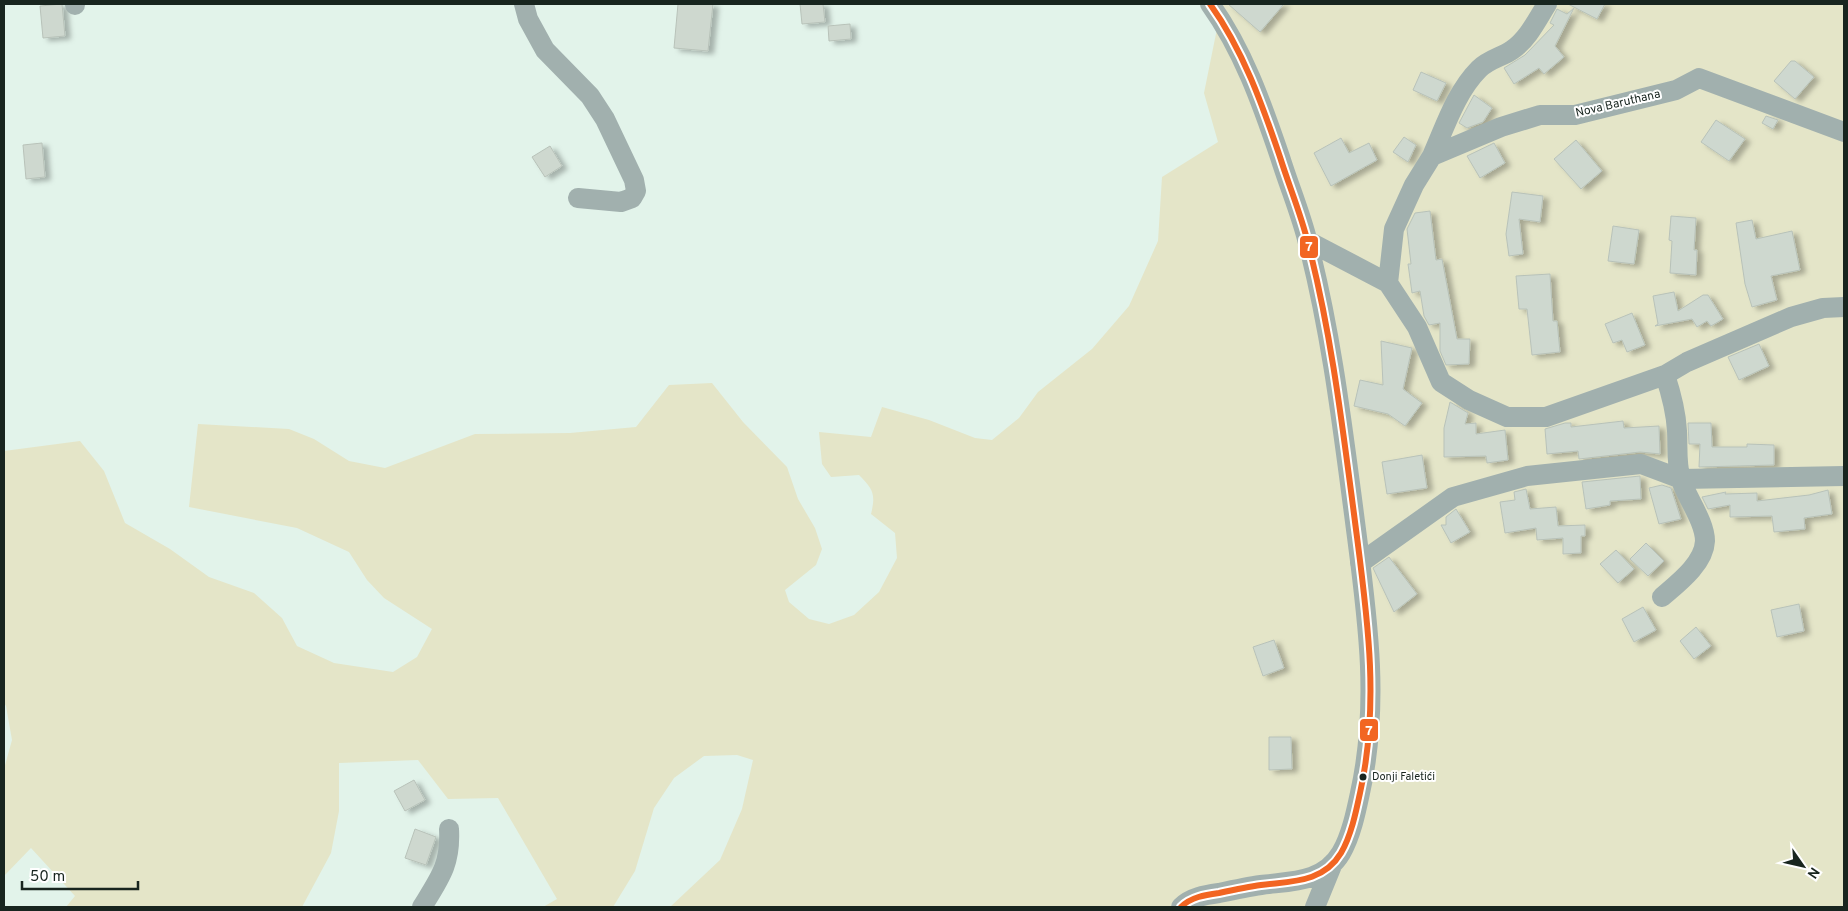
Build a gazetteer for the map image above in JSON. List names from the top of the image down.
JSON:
{
  "streets": {
    "street": ["Nova Baruthana"]
  },
  "places": ["Donji Faletići"],
  "lines": ["transit line 7"],
  "scale_bar": "50 m",
  "north": "bottom right"
}
